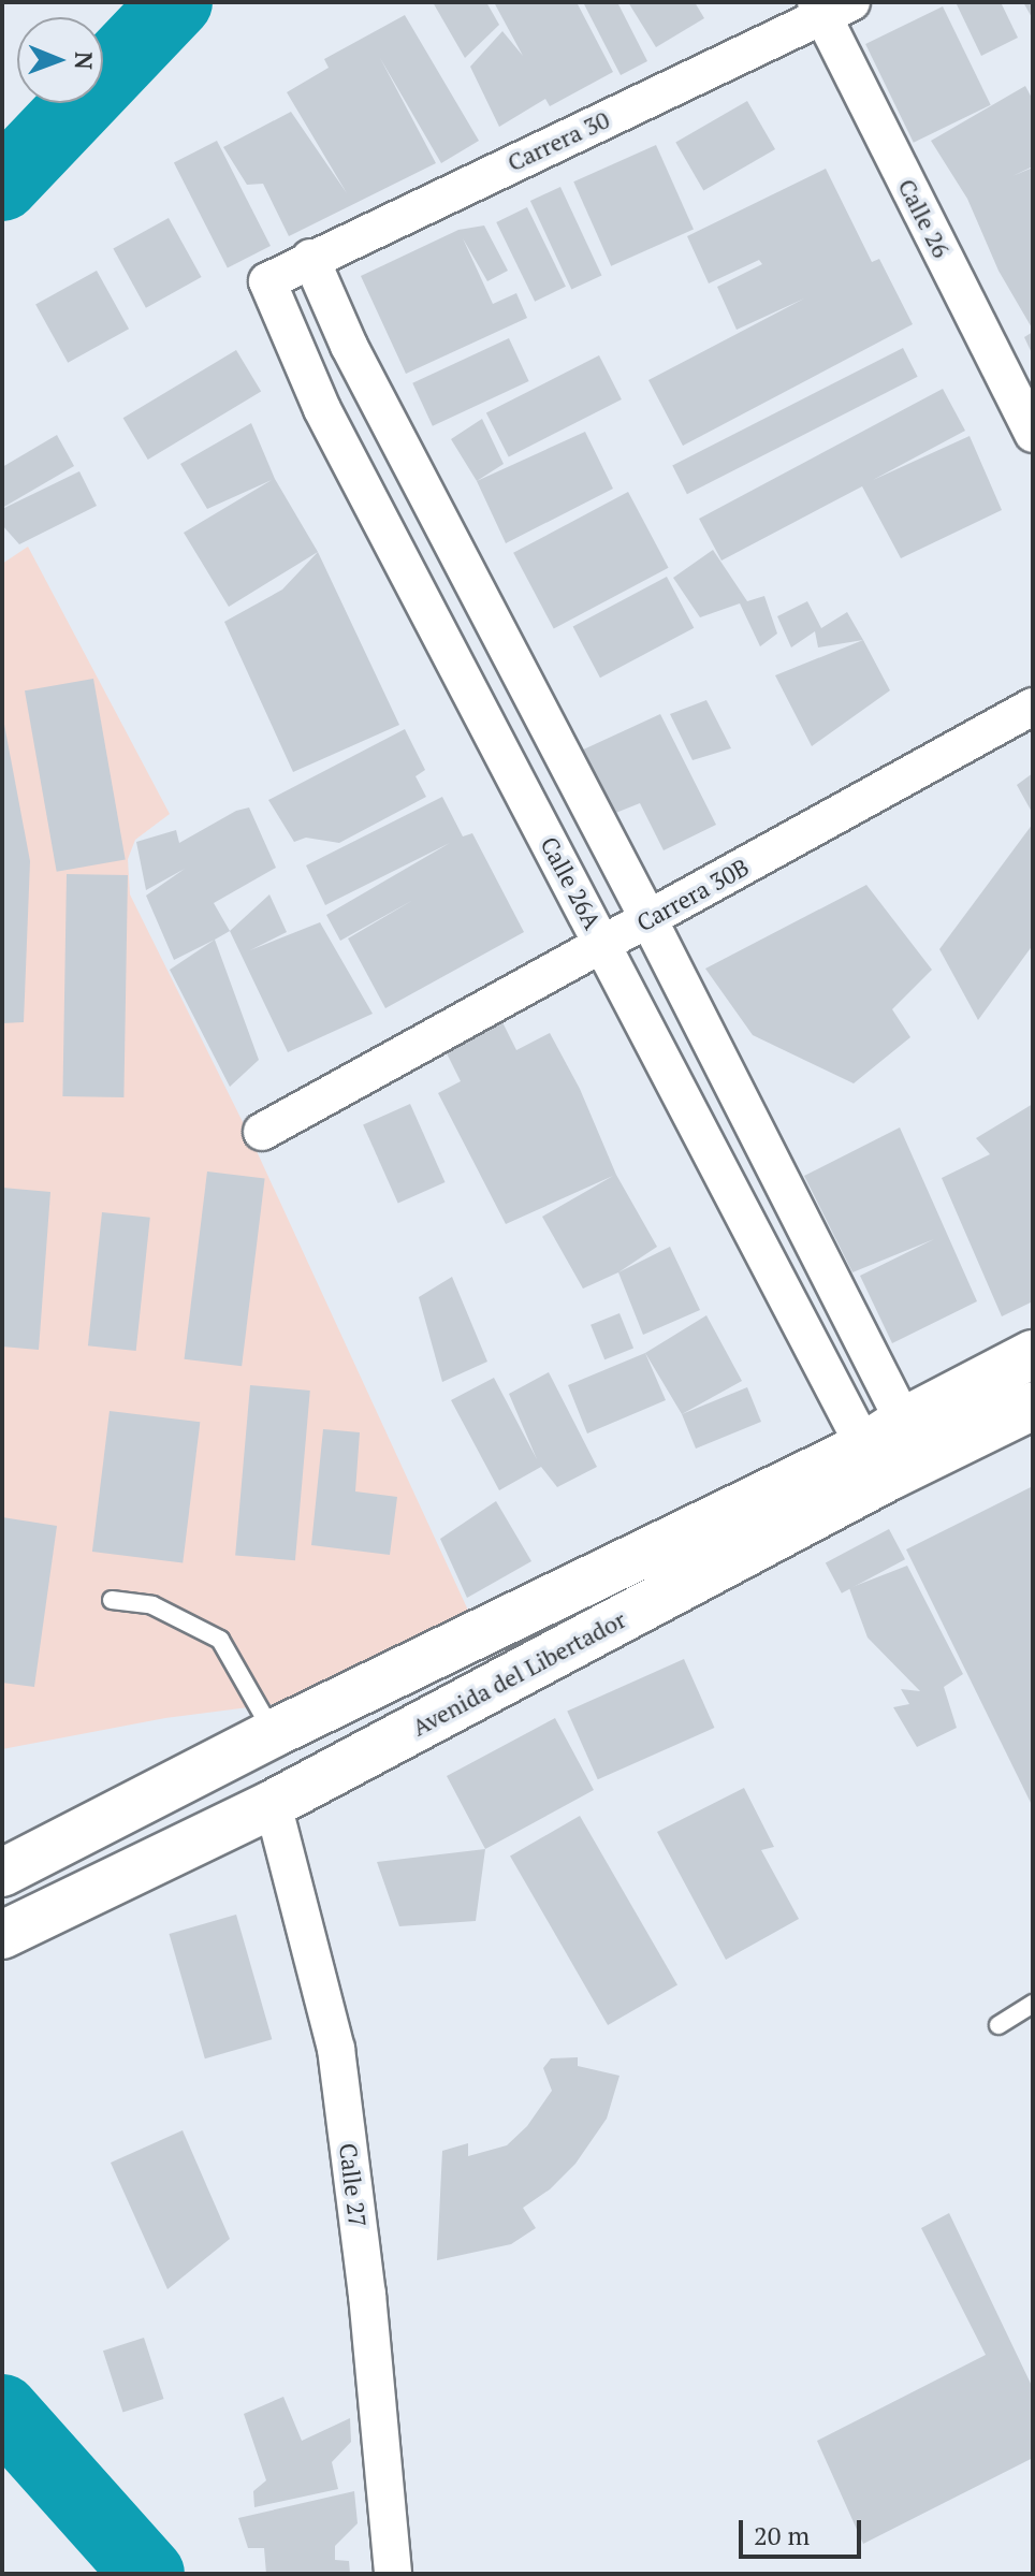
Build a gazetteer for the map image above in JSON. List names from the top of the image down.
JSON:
{
  "streets": {
    "main road": ["Avenida del Libertador"],
    "street": [
      "Carrera 30",
      "Calle 26",
      "Calle 26A",
      "Carrera 30B",
      "Calle 27"
    ]
  },
  "crossings": [
    ["Carrera 30", "Calle 26"],
    ["Carrera 30", "Calle 26A"],
    ["Calle 26A", "Carrera 30B"],
    ["Calle 26A", "Avenida del Libertador"],
    ["Avenida del Libertador", "Calle 27"]
  ],
  "scale_bar": "20 m",
  "north": "right"
}
